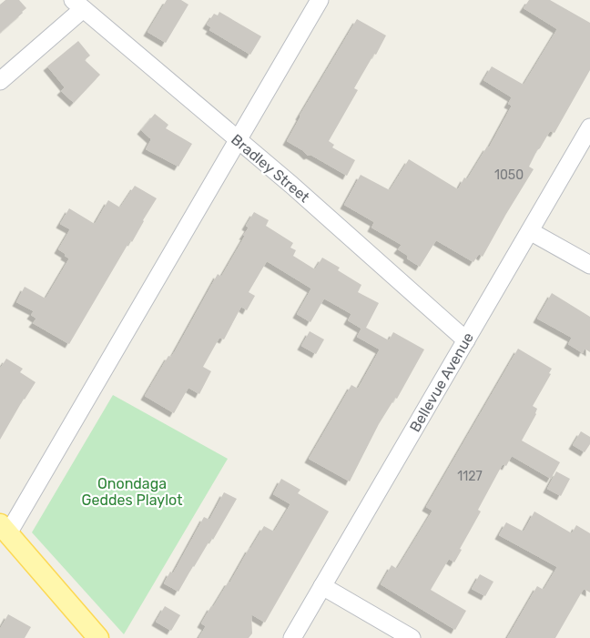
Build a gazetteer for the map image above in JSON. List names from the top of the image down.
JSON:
{
  "streets": {
    "street": ["Bradley Street", "Bellevue Avenue"]
  },
  "crossings": [
    ["Bradley Street", "Bellevue Avenue"]
  ],
  "parks": ["Onondaga Geddes Playlot"],
  "house_numbers": ["1050", "1127"]
}
